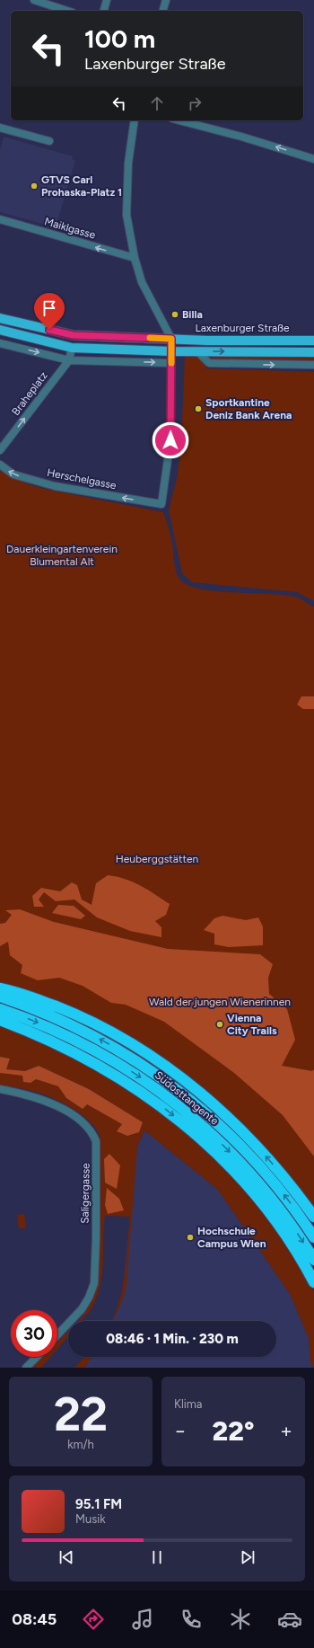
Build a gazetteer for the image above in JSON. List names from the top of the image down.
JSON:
{
  "streets": {
    "highway": ["Südosttangente"],
    "main road": ["Laxenburger Straße"],
    "street": [
      "Maiklgasse",
      "Braheplatz",
      "Herschelgasse",
      "Saligergasse"
    ]
  },
  "one_way": ["Maiklgasse", "Braheplatz"],
  "parks": ["Dauerkleingartenverein Blumental Alt", "Heuberggstätten", "Wald der jungen Wienerinnen"],
  "places": [
    "GTVS Carl Prohaska-Platz 1",
    "Billa",
    "Sportkantine Deniz Bank Arena",
    "Vienna City Trails",
    "Hochschule Campus Wien"
  ],
  "page": {
    "turn": ["100 m", "Laxenburger Straße"],
    "limit": "30",
    "trip": "08:46 · 1 Min. · 230 m",
    "tile": [
      ["22", "km/h"],
      "Klima"
    ],
    "heat": ["−", "22°", "+"],
    "song": ["95.1 FM", "Musik"],
    "tabs": "08:45"
  }
}
